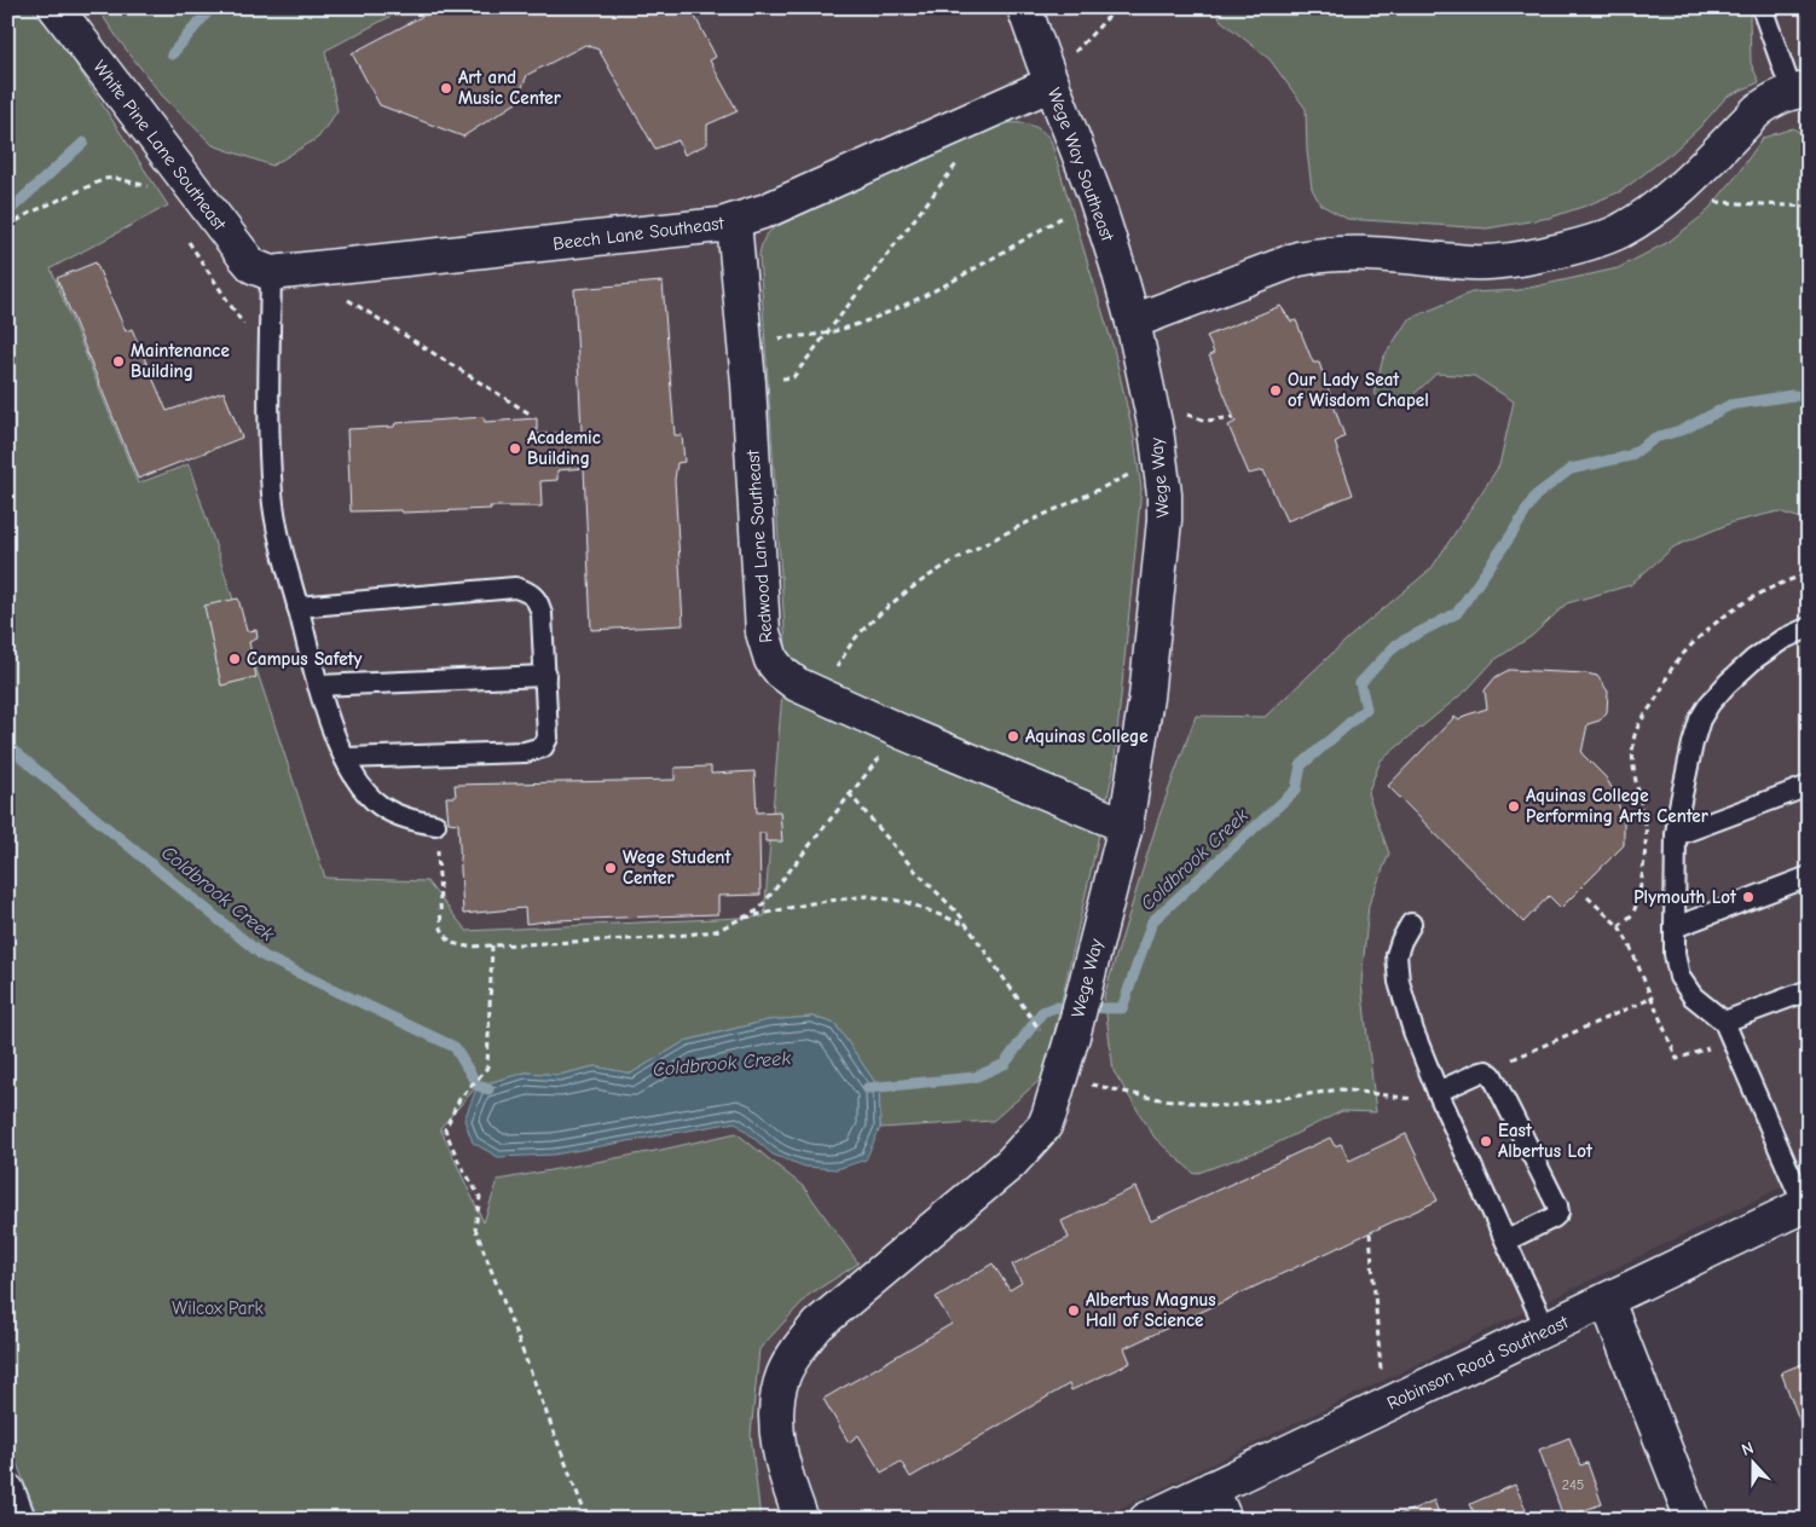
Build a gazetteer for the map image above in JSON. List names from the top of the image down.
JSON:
{
  "streets": {
    "street": [
      "White Pine Lane Southeast",
      "Wege Way Southeast",
      "Beech Lane Southeast",
      "Wege Way",
      "Redwood Lane Southeast",
      "Robinson Road Southeast"
    ]
  },
  "crossings": [
    ["White Pine Lane Southeast", "Beech Lane Southeast"],
    ["Wege Way Southeast", "Beech Lane Southeast"],
    ["Wege Way Southeast", "Wege Way"],
    ["Beech Lane Southeast", "Redwood Lane Southeast"],
    ["Wege Way", "Redwood Lane Southeast"]
  ],
  "water": ["Coldbrook Creek"],
  "parks": ["Wilcox Park"],
  "places": [
    "Art and Music Center",
    "Maintenance Building",
    "Our Lady Seat of Wisdom Chapel",
    "Academic Building",
    "Campus Safety",
    "Aquinas College",
    "Aquinas College Performing Arts Center",
    "Wege Student Center",
    "Plymouth Lot",
    "East Albertus Lot",
    "Albertus Magnus Hall of Science"
  ],
  "house_numbers": ["245"],
  "north": "top"
}
